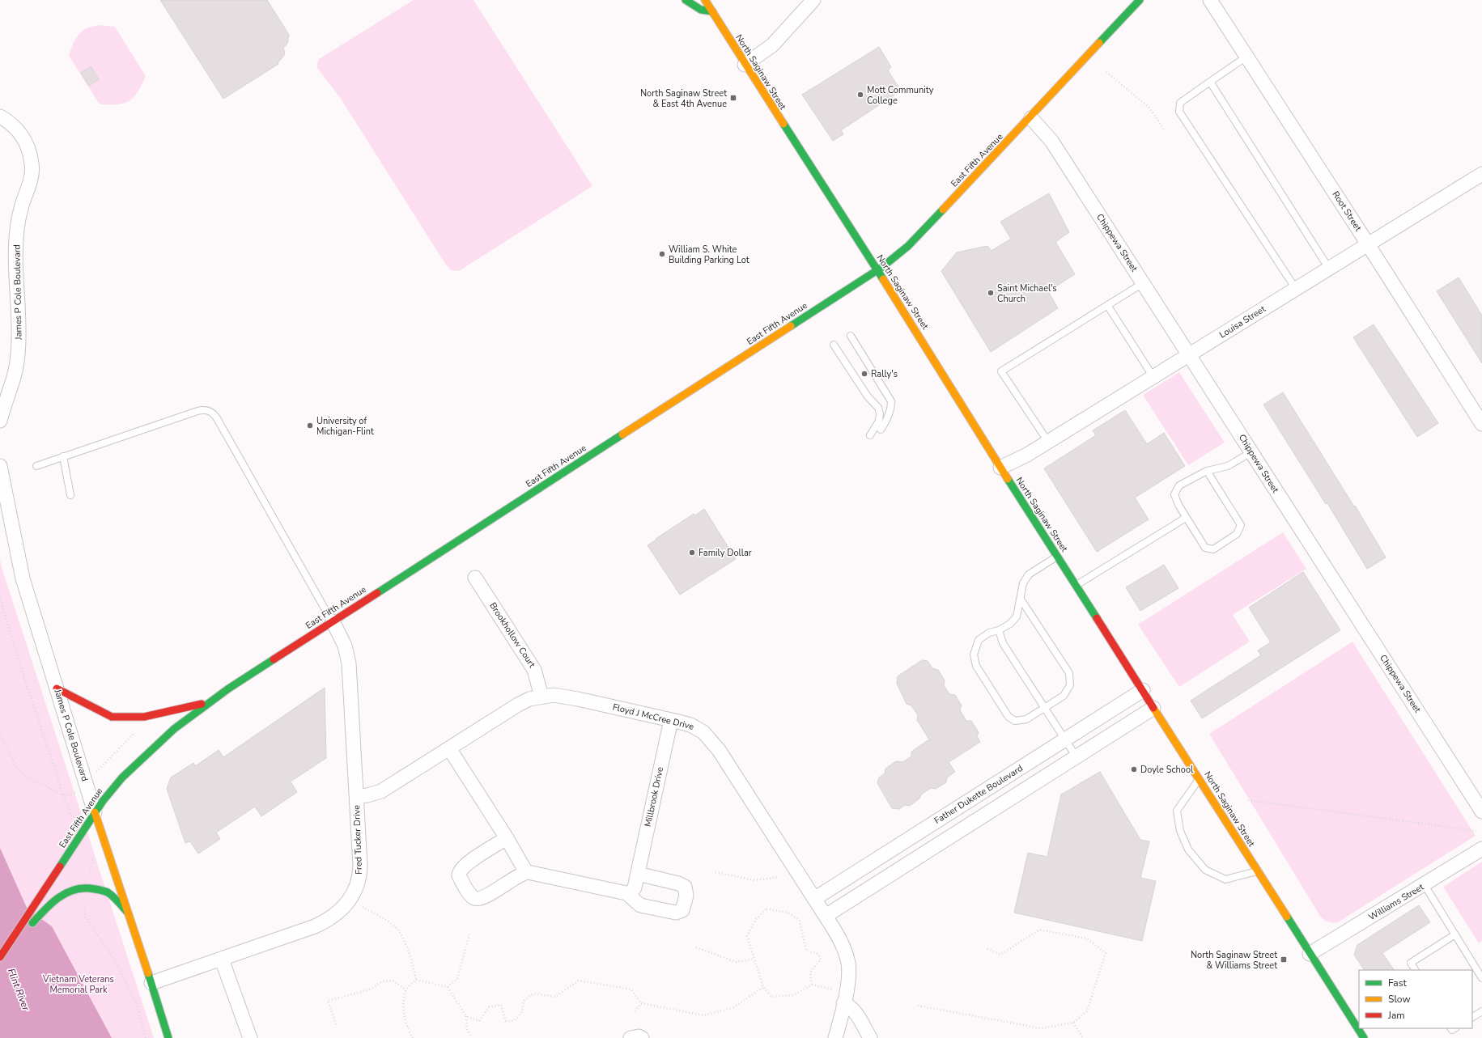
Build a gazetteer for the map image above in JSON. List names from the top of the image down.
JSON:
{
  "streets": {
    "main road": ["North Saginaw Street", "East Fifth Avenue", "James P Cole Boulevard"],
    "street": [
      "Root Street",
      "Chippewa Street",
      "Louisa Street",
      "Brookhollow Court",
      "Floyd J McCree Drive",
      "Father Dukette Boulevard",
      "Millbrook Drive",
      "Fred Tucker Drive",
      "Williams Street"
    ]
  },
  "crossings": [
    ["North Saginaw Street", "East Fifth Avenue"],
    ["North Saginaw Street", "Louisa Street"],
    ["North Saginaw Street", "Father Dukette Boulevard"],
    ["North Saginaw Street", "Williams Street"],
    ["East Fifth Avenue", "Chippewa Street"],
    ["East Fifth Avenue", "James P Cole Boulevard"],
    ["East Fifth Avenue", "Fred Tucker Drive"],
    ["Root Street", "Louisa Street"],
    ["Chippewa Street", "Louisa Street"],
    ["James P Cole Boulevard", "Fred Tucker Drive"],
    ["Brookhollow Court", "Floyd J McCree Drive"],
    ["Floyd J McCree Drive", "Father Dukette Boulevard"],
    ["Floyd J McCree Drive", "Millbrook Drive"],
    ["Floyd J McCree Drive", "Fred Tucker Drive"]
  ],
  "water": ["Flint River"],
  "parks": ["Vietnam Veterans Memorial Park"],
  "places": {
    "other": [
      "Mott Community College",
      "William S. White Building Parking Lot",
      "Saint Michael's Church",
      "Rally's",
      "University of Michigan-Flint",
      "Family Dollar",
      "Doyle School"
    ],
    "transit": ["North Saginaw Street & East 4th Avenue", "North Saginaw Street & Williams Street"]
  },
  "legend": ["Fast", "Slow", "Jam"]
}
